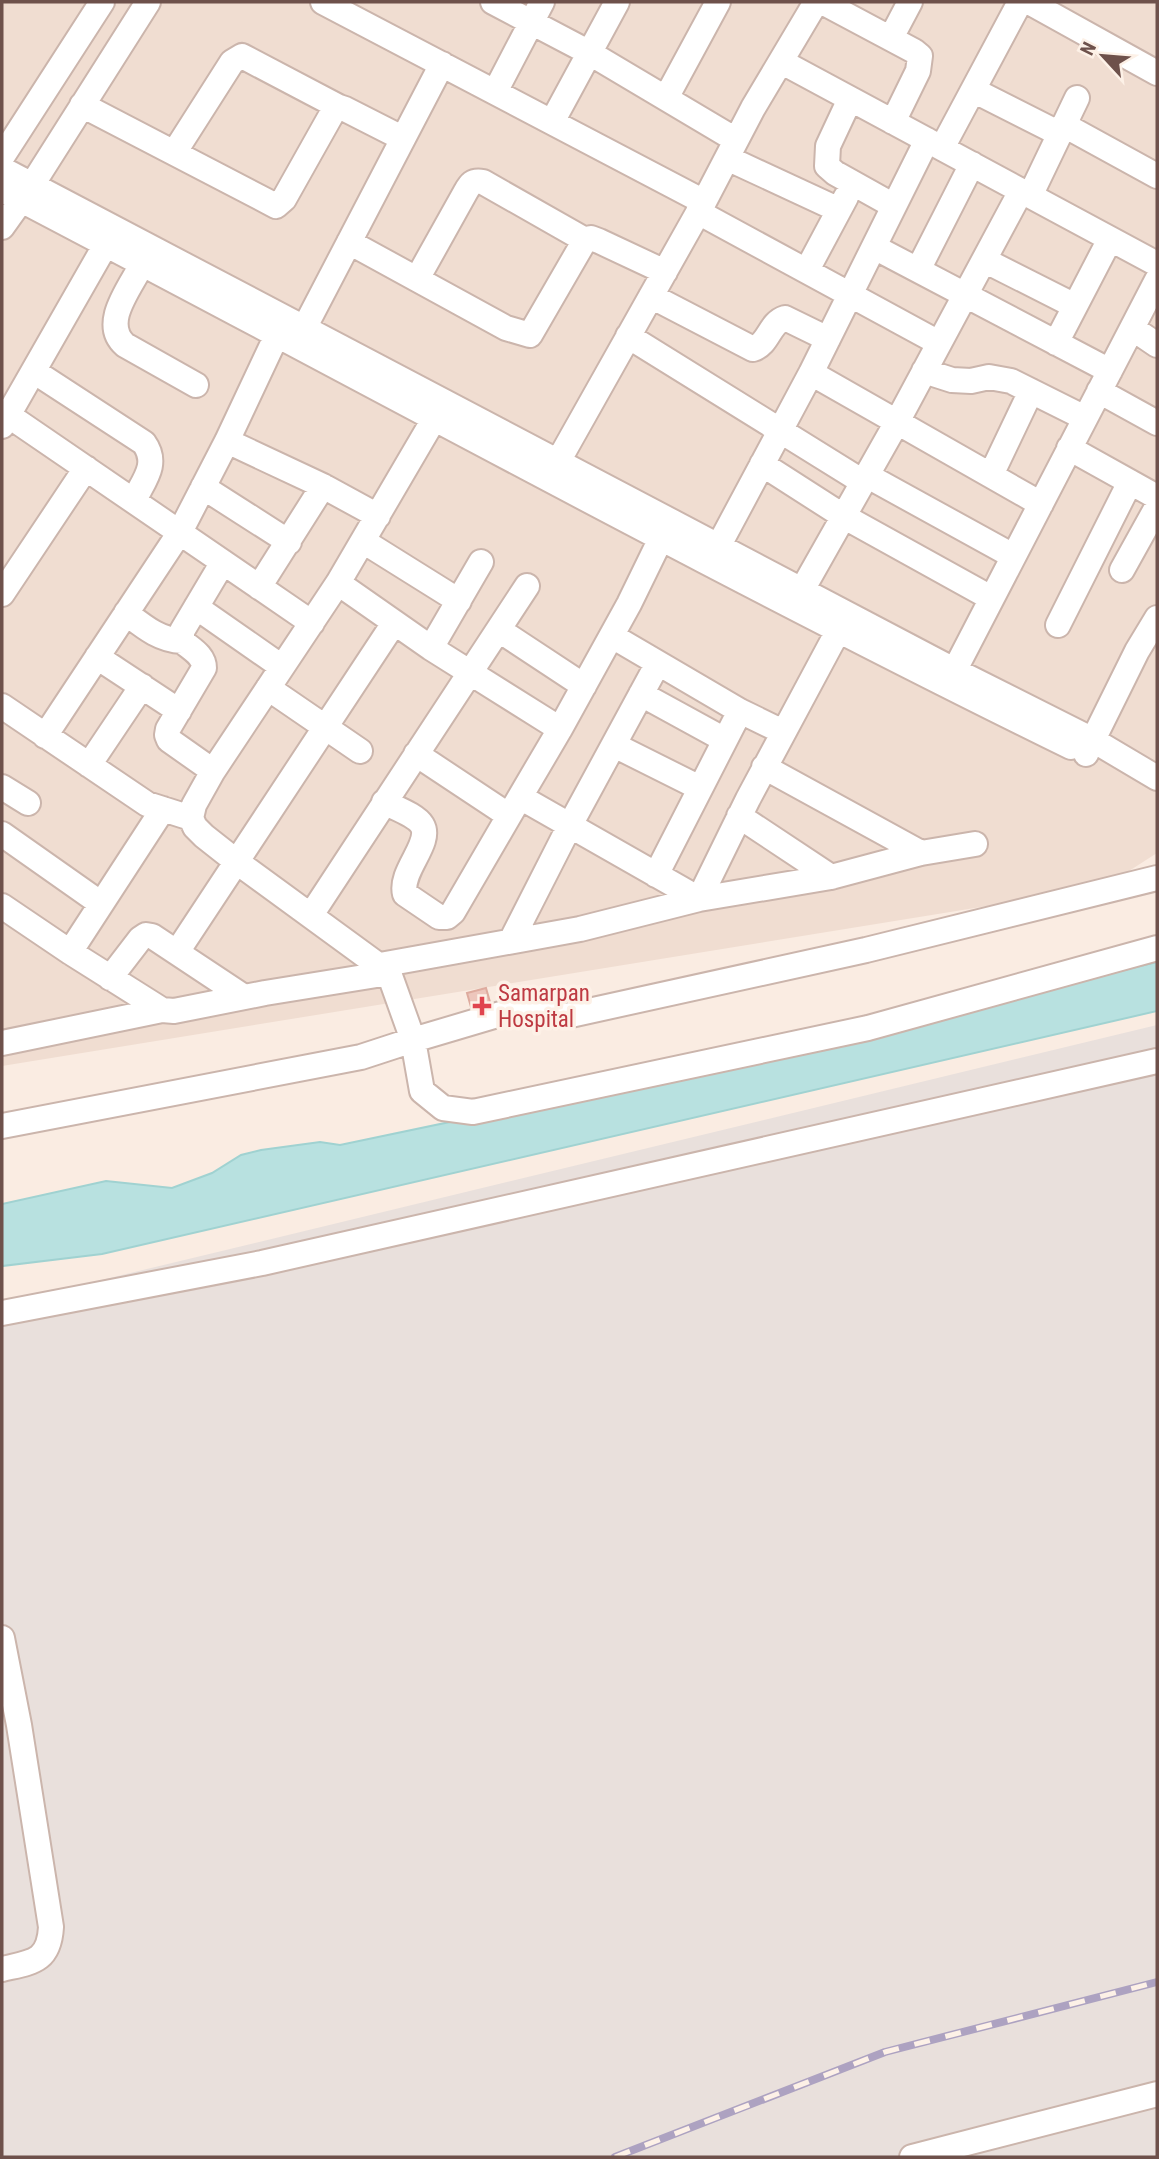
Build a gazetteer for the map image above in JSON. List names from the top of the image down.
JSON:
{
  "places": {
    "health": ["Samarpan Hospital"]
  },
  "north": "top left"
}
